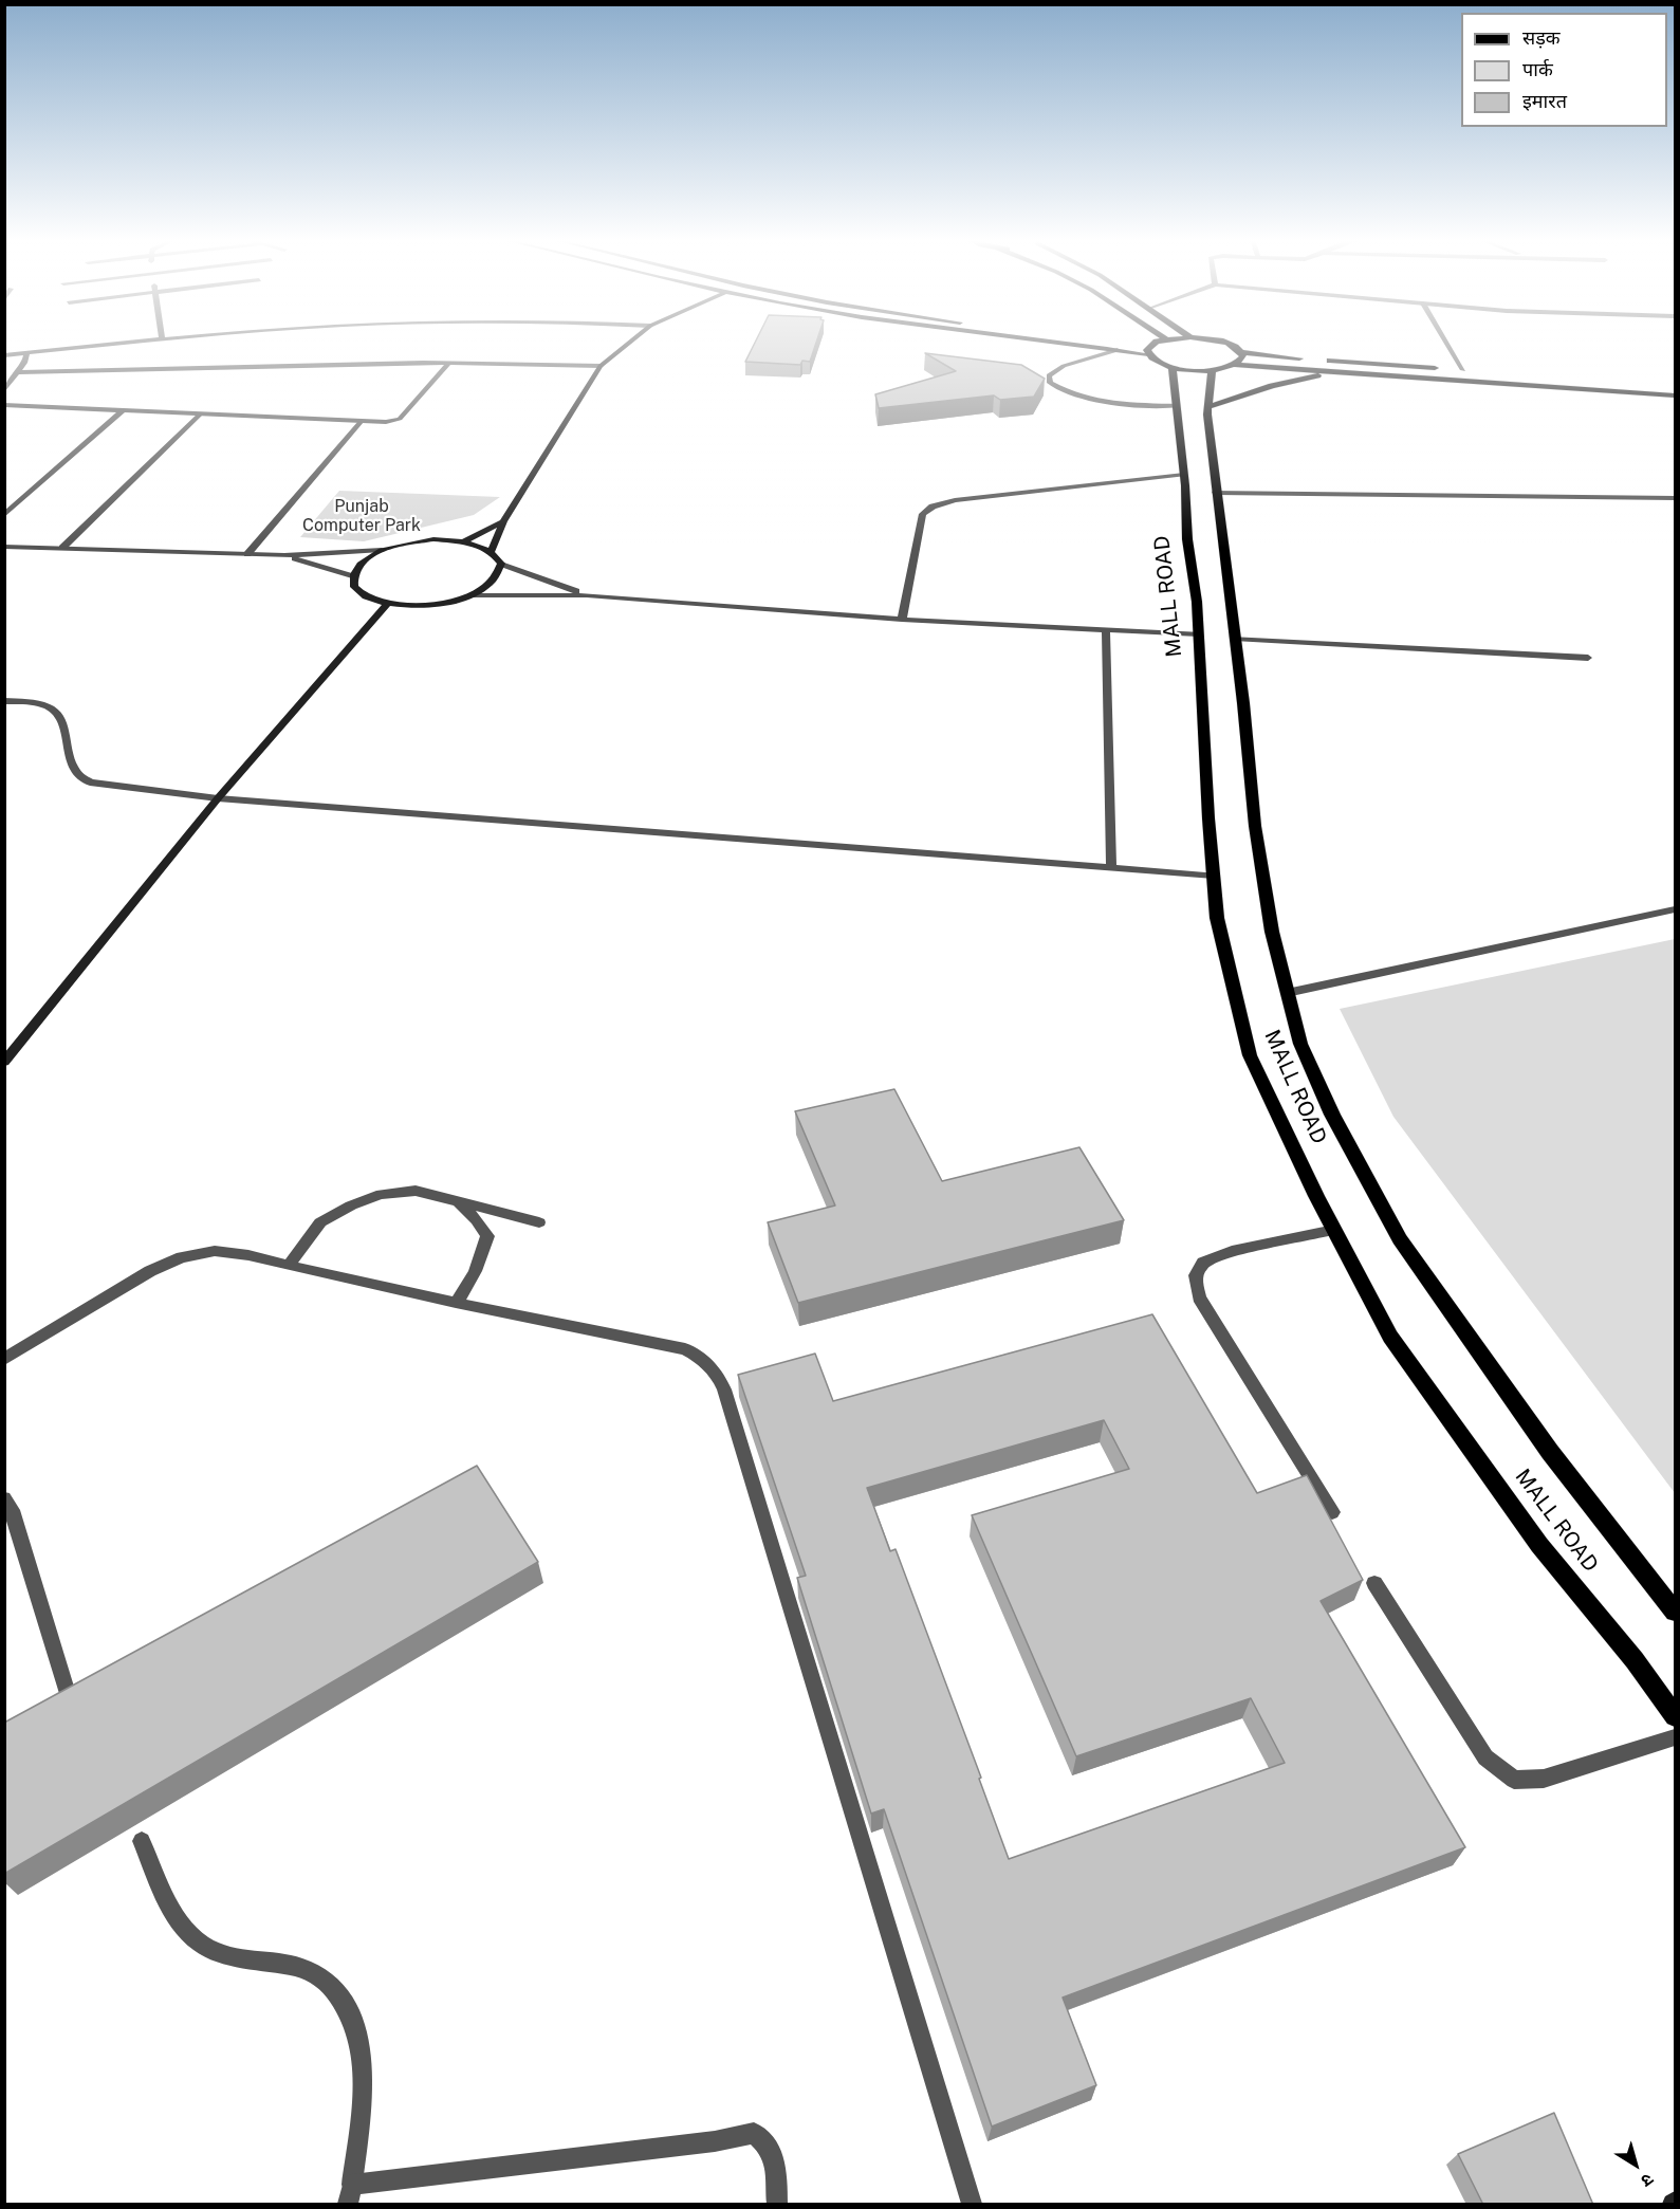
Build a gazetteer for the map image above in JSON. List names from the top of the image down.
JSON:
{
  "streets": {
    "main road": ["MALL ROAD"]
  },
  "parks": ["Punjab Computer Park"],
  "legend": ["सड़क", "पार्क", "इमारत"],
  "north": "bottom right"
}
